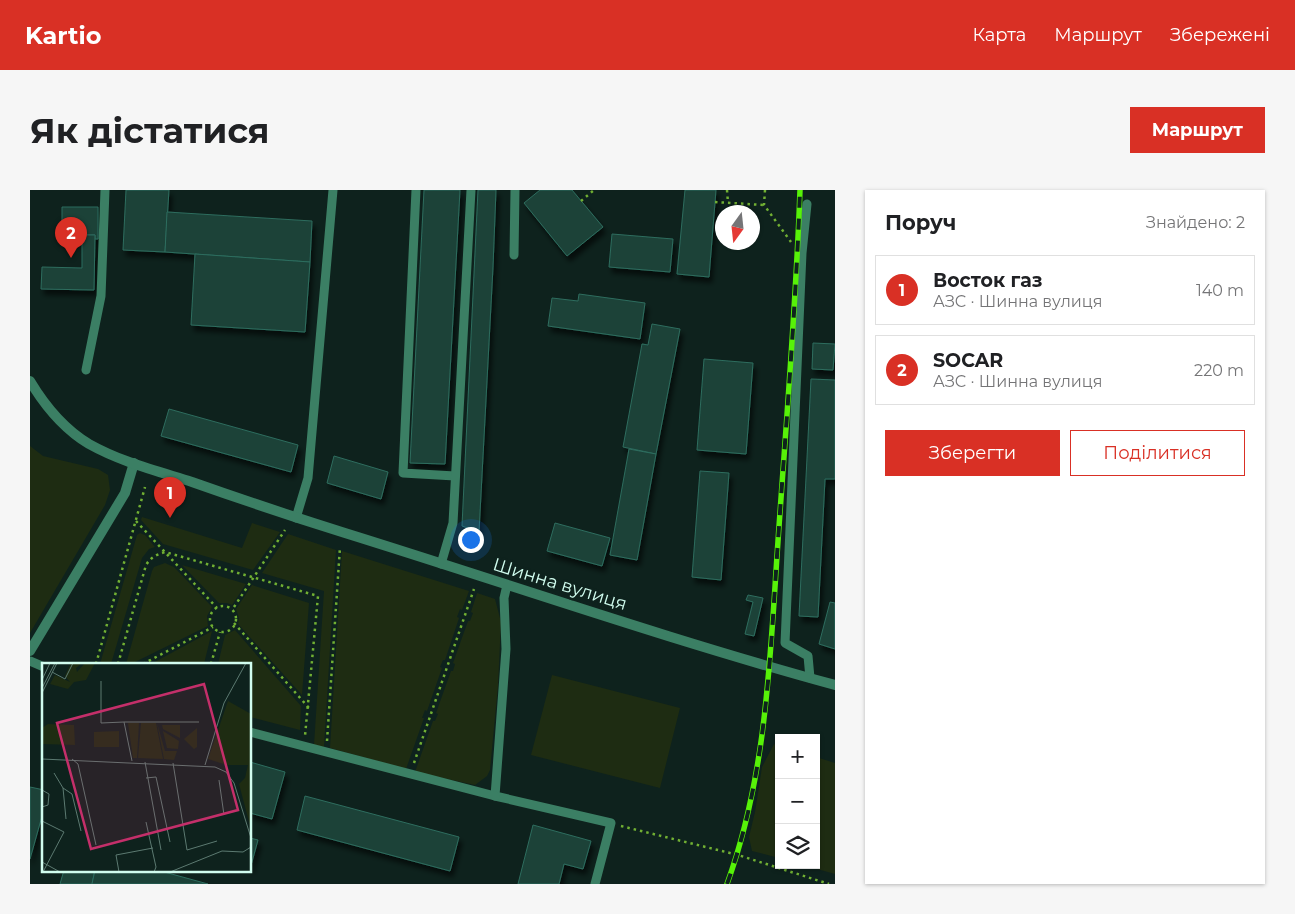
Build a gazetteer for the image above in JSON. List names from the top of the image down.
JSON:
{
  "streets": {
    "street": ["Шинна вулиця"]
  },
  "north": "bottom",
  "page": {
    "header": "Kartio",
    "nav": ["Карта", "Маршрут", "Збережені"],
    "buttons": [
      "Маршрут",
      ["Зберегти", "Поділитися"]
    ],
    "title": "Як дістатися",
    "heading": ["Поруч", "Знайдено: 2"],
    "pins": ["2", "1"],
    "list": [
      {
        "mark": "1",
        "name": "Восток газ",
        "note": "АЗС · Шинна вулиця",
        "value": "140 m"
      },
      {
        "mark": "2",
        "name": "SOCAR",
        "note": "АЗС · Шинна вулиця",
        "value": "220 m"
      }
    ],
    "map_buttons": ["+", "−"]
  }
}
